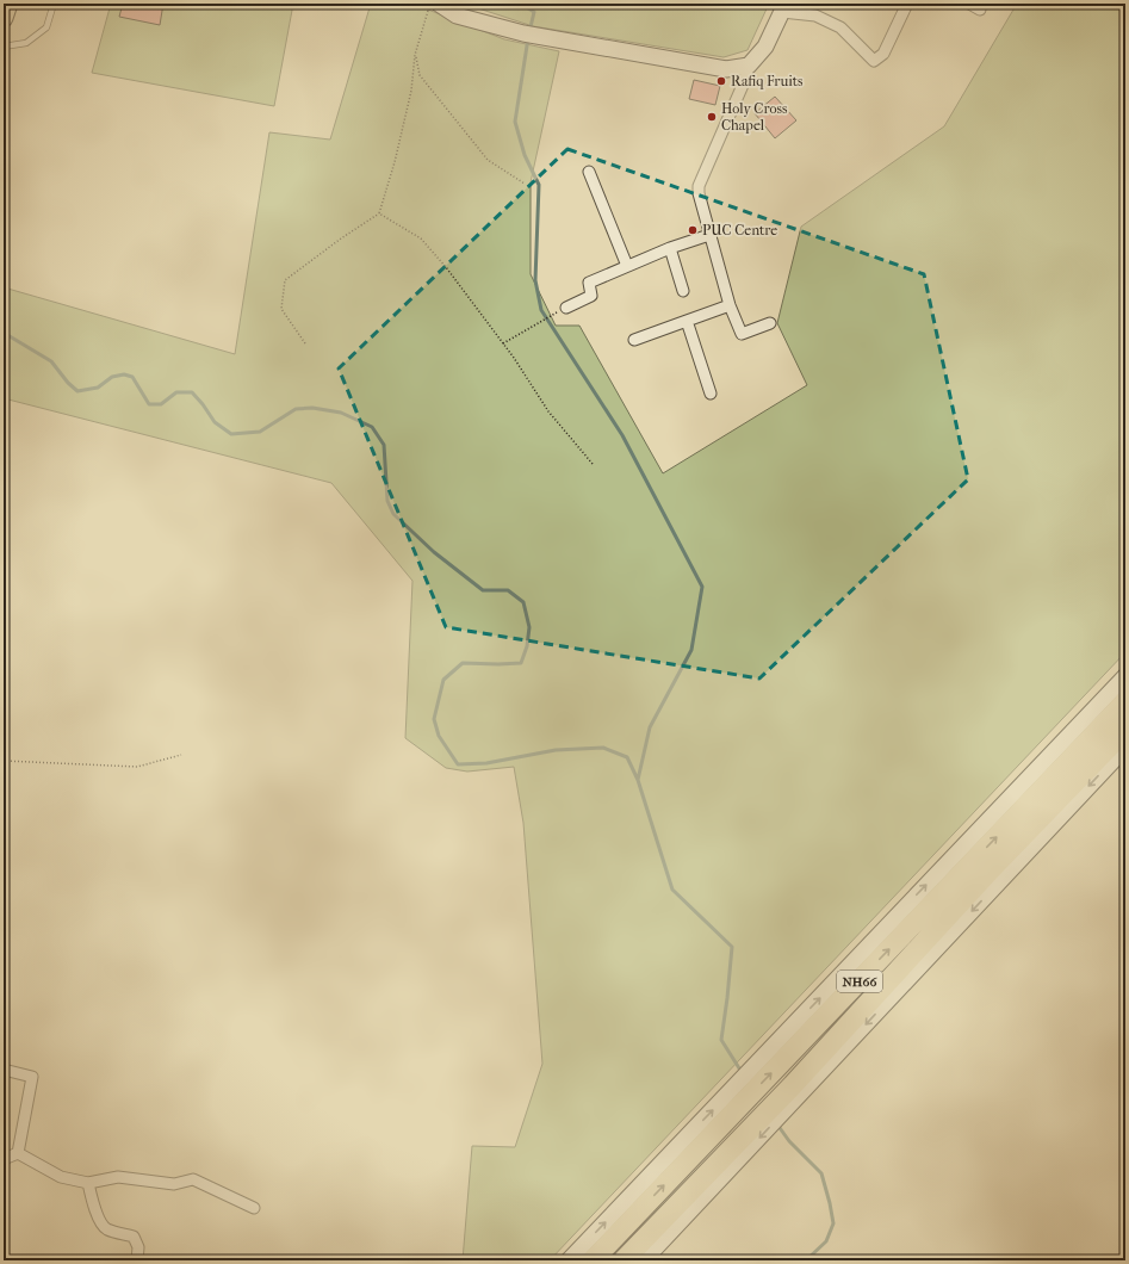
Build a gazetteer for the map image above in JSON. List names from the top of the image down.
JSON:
{
  "streets": {
    "highway": ["NH66"]
  },
  "places": ["Rafiq Fruits", "Holy Cross Chapel", "PUC Centre"]
}
